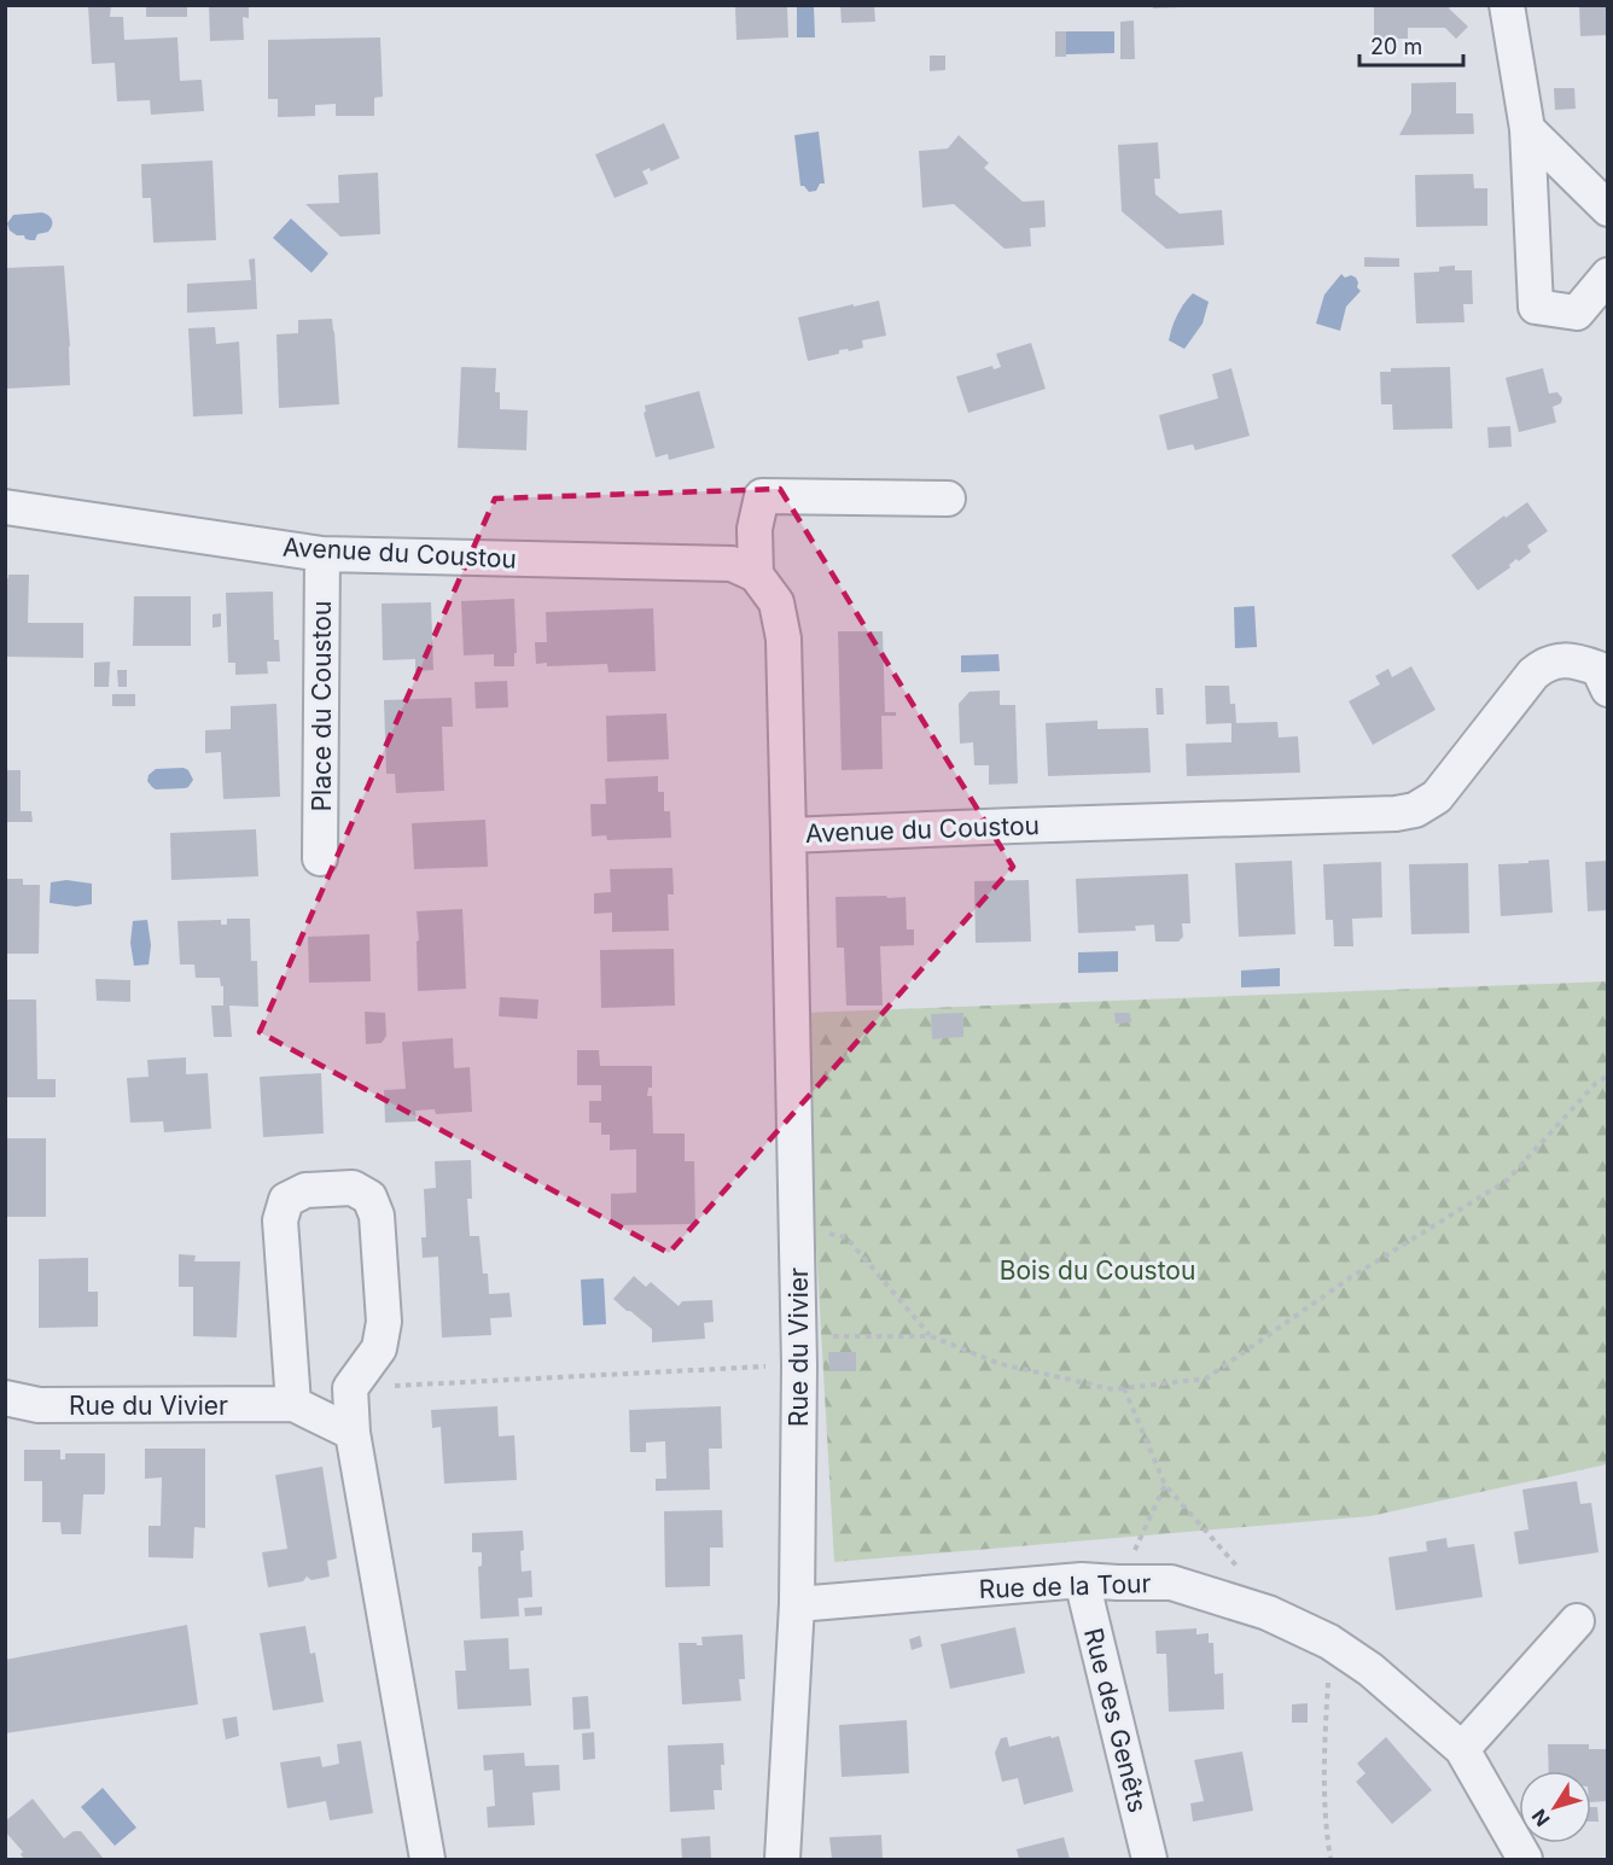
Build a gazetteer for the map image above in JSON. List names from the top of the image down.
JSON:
{
  "streets": {
    "street": [
      "Avenue du Coustou",
      "Place du Coustou",
      "Rue du Vivier",
      "Rue de la Tour",
      "Rue des Genêts"
    ]
  },
  "crossings": [
    ["Avenue du Coustou", "Place du Coustou"],
    ["Avenue du Coustou", "Rue du Vivier"],
    ["Rue du Vivier", "Rue de la Tour"],
    ["Rue de la Tour", "Rue des Genêts"]
  ],
  "parks": ["Bois du Coustou"],
  "scale_bar": "20 m",
  "north": "bottom left"
}
